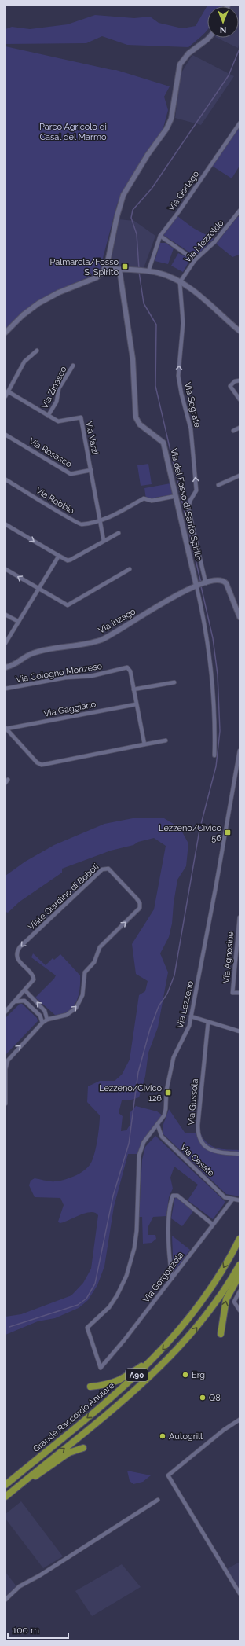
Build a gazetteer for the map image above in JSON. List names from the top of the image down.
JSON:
{
  "streets": {
    "highway": ["A90", "Grande Raccordo Anulare"],
    "street": [
      "Via Gorlago",
      "Via Mezzoldo",
      "Via Zinasco",
      "Via Segrate",
      "Via Varzi",
      "Via Rosasco",
      "Via Robbio",
      "Via del Fosso di Santo Spirito",
      "Via Inzago",
      "Via Cologno Monzese",
      "Via Gaggiano",
      "Viale Giardino di Boboli",
      "Via Agnosine",
      "Via Lezzeno",
      "Via Gussola",
      "Via Cesate",
      "Via Gorgonzola"
    ]
  },
  "crossings": [
    ["Via Mezzoldo", "Via Segrate"],
    ["Via Zinasco", "Via Varzi"],
    ["Via Segrate", "Via Inzago"],
    ["Via Varzi", "Via Rosasco"],
    ["Via Varzi", "Via Robbio"],
    ["Via Robbio", "Via del Fosso di Santo Spirito"],
    ["Via del Fosso di Santo Spirito", "Via Inzago"],
    ["Via Cologno Monzese", "Via Gaggiano"],
    ["Via Lezzeno", "Via Cesate"],
    ["Via Lezzeno", "Via Gorgonzola"],
    ["Via Cesate", "Via Gorgonzola"]
  ],
  "one_way": ["Via Segrate"],
  "parks": ["Parco Agricolo di Casal del Marmo"],
  "places": {
    "transit": ["Palmarola/Fosso S. Spirito", "Lezzeno/Civico 56", "Lezzeno/Civico 126"],
    "other": ["Erg", "Q8", "Autogrill"]
  },
  "scale_bar": "100 m",
  "north": "bottom"
}
